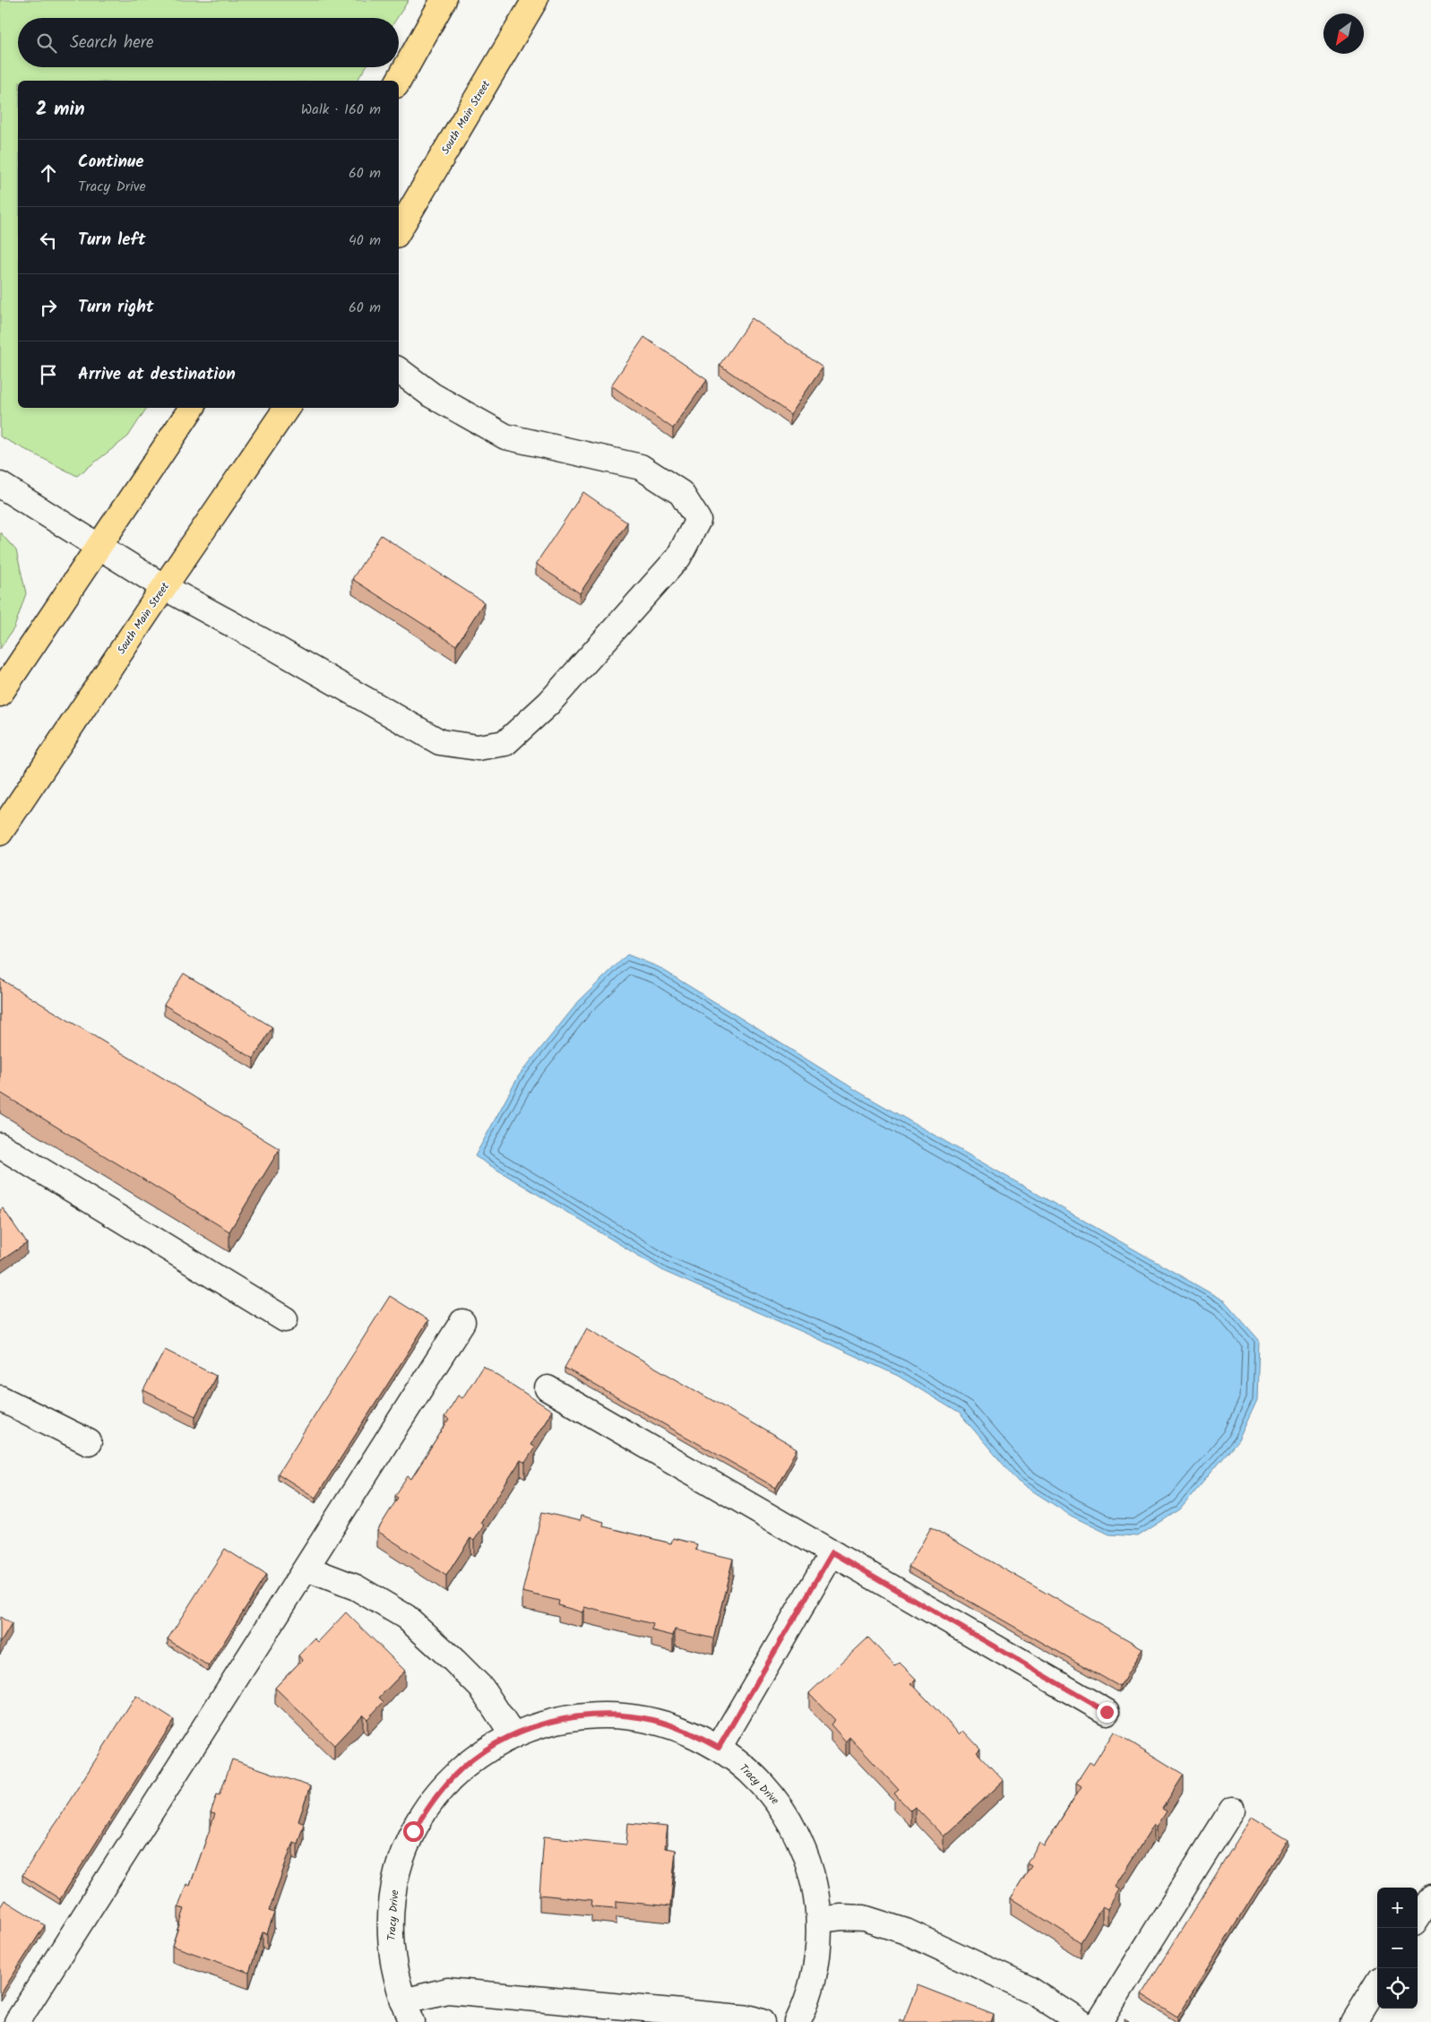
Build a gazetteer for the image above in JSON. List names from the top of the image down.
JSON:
{
  "streets": {
    "highway": ["South Main Street"],
    "street": ["Tracy Drive"]
  },
  "north": "bottom left",
  "page": {
    "search": "Search here",
    "heading": ["2 min", "Walk · 160 m"],
    "list": [
      ["Continue", "Tracy Drive", "60 m"],
      ["Turn left", "40 m"],
      ["Turn right", "60 m"],
      "Arrive at destination"
    ],
    "map_buttons": ["+", "−"]
  }
}
